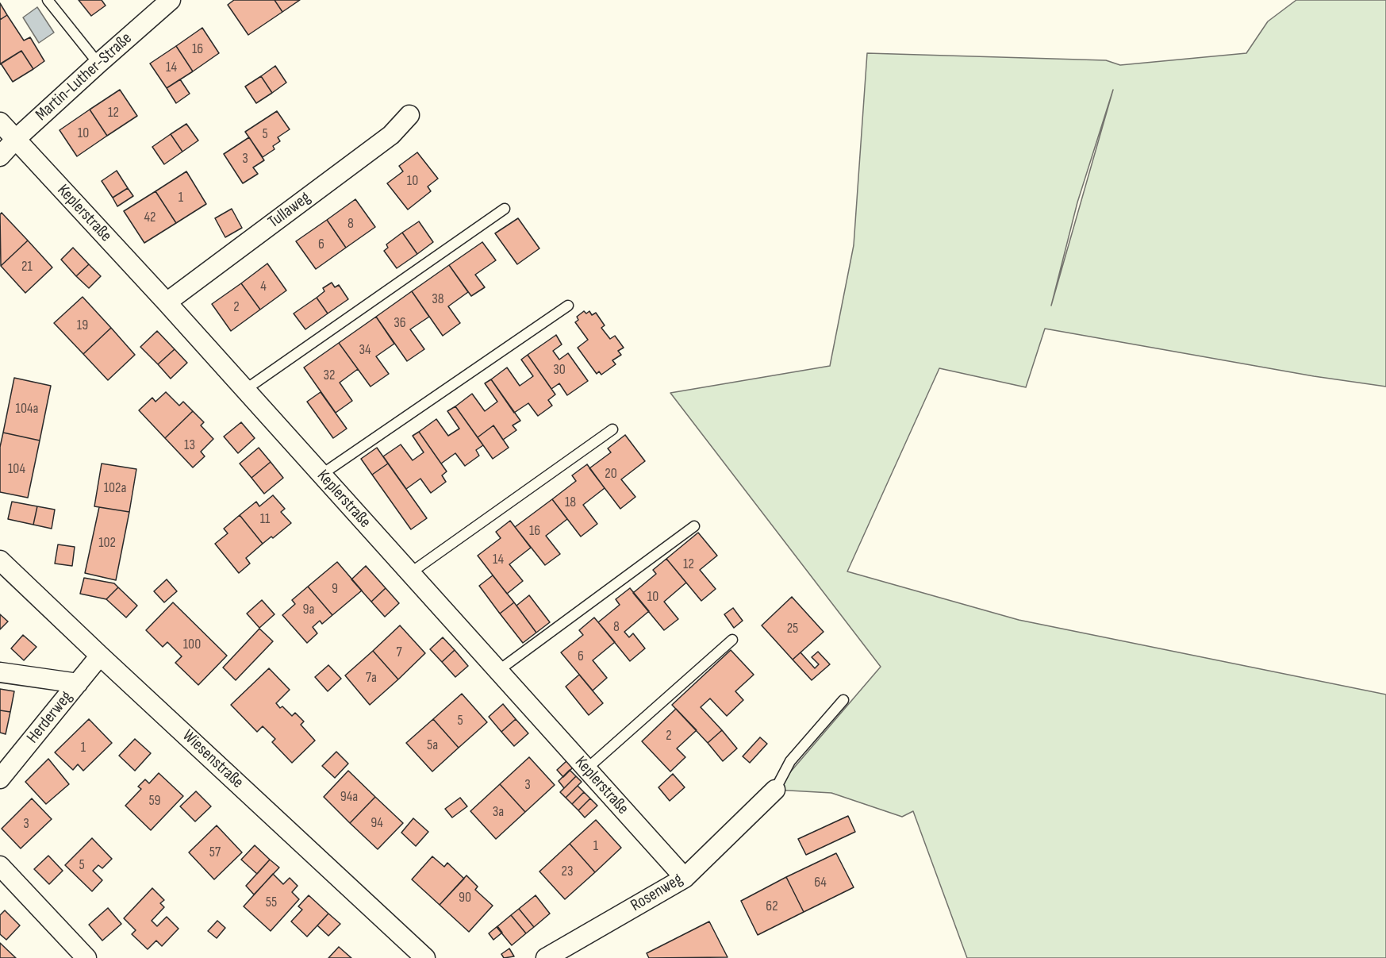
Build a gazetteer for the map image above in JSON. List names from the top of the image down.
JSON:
{
  "streets": {
    "street": [
      "Martin-Luther-Straße",
      "Tullaweg",
      "Keplerstraße",
      "Herderweg",
      "Wiesenstraße",
      "Rosenweg"
    ]
  },
  "crossings": [
    ["Martin-Luther-Straße", "Keplerstraße"],
    ["Tullaweg", "Keplerstraße"],
    ["Keplerstraße", "Rosenweg"],
    ["Herderweg", "Wiesenstraße"]
  ],
  "house_numbers": [
    "16",
    "14",
    "12",
    "10",
    "5",
    "3",
    "10",
    "1",
    "42",
    "8",
    "6",
    "21",
    "4",
    "38",
    "2",
    "36",
    "19",
    "34",
    "30",
    "32",
    "104a",
    "13",
    "104",
    "20",
    "102a",
    "18",
    "11",
    "16",
    "102",
    "14",
    "12",
    "9",
    "10",
    "9a",
    "8",
    "25",
    "100",
    "7",
    "6",
    "7a",
    "5",
    "2",
    "5a",
    "1",
    "3",
    "94a",
    "59",
    "3a",
    "94",
    "3",
    "1",
    "57",
    "5",
    "23",
    "64",
    "90",
    "55",
    "62"
  ]
}
